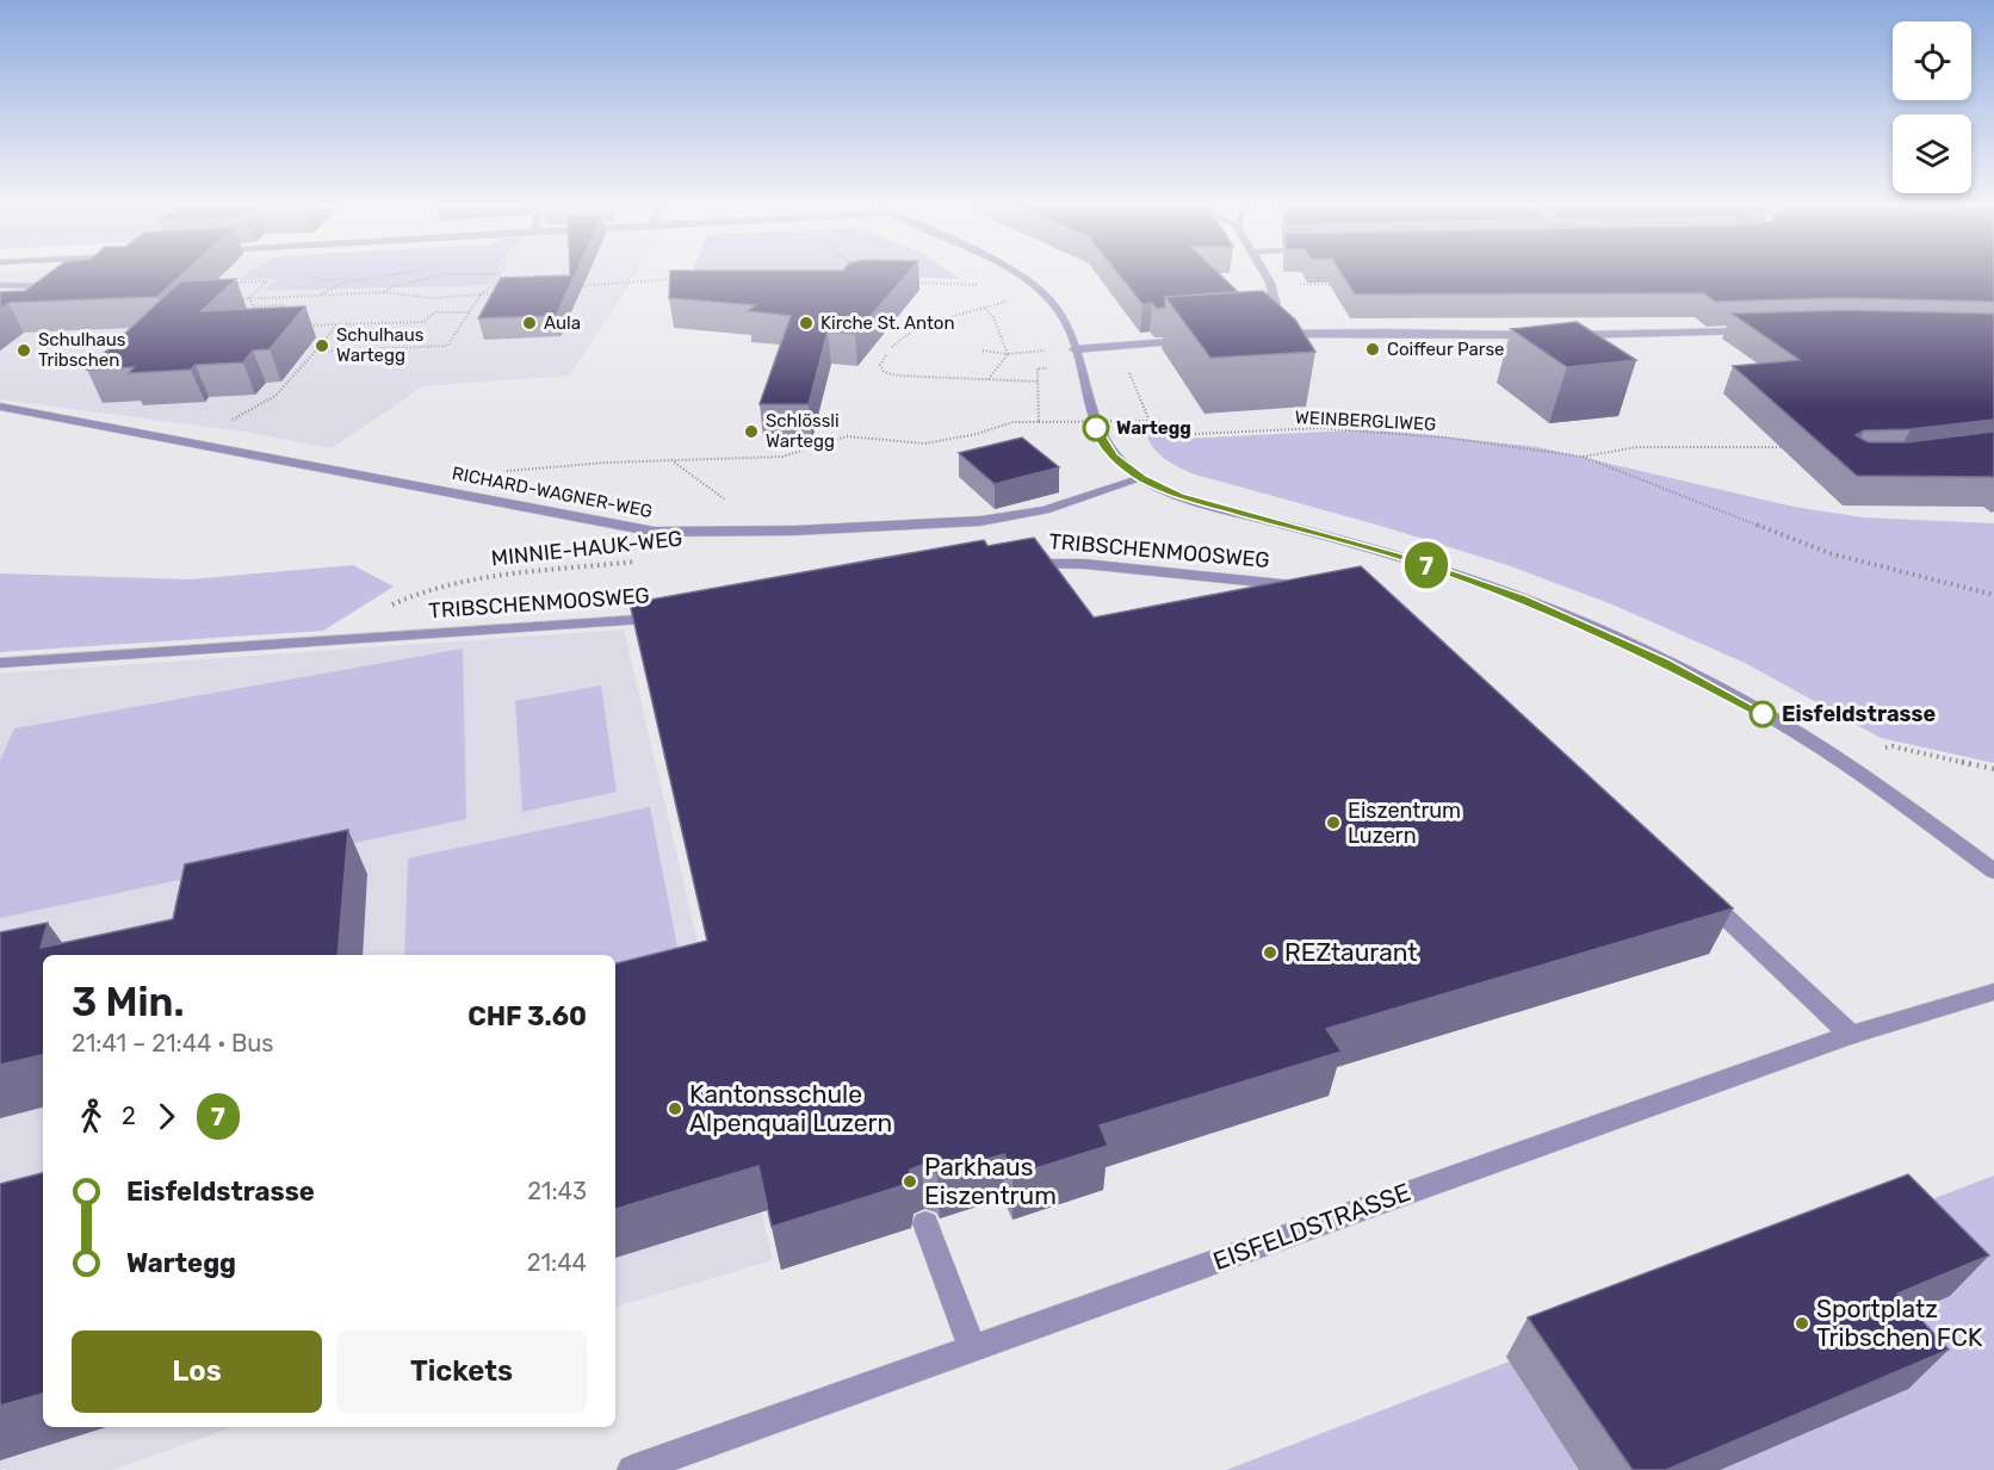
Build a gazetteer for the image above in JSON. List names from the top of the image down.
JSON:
{
  "streets": {
    "street": ["RICHARD-WAGNER-WEG", "TRIBSCHENMOOSWEG", "EISFELDSTRASSE"],
    "path": ["WEINBERGLIWEG", "MINNIE-HAUK-WEG"]
  },
  "places": [
    "Aula",
    "Kirche St. Anton",
    "Schulhaus Wartegg",
    "Coiffeur Parse",
    "Schulhaus Tribschen",
    "Wartegg",
    "Schlössli Wartegg",
    "Eisfeldstrasse",
    "Eiszentrum Luzern",
    "REZtaurant",
    "Kantonsschule Alpenquai Luzern",
    "Parkhaus Eiszentrum",
    "Sportplatz Tribschen FCK"
  ],
  "lines": ["bus line 7"],
  "page": {
    "on_map": "7",
    "heading": ["3 Min.", "21:41 – 21:44 · Bus", "CHF 3.60"],
    "legs": ["2", "7"],
    "list": [
      {
        "name": "Eisfeldstrasse",
        "value": "21:43"
      },
      {
        "name": "Wartegg",
        "value": "21:44"
      }
    ],
    "buttons": ["Los", "Tickets"]
  }
}
